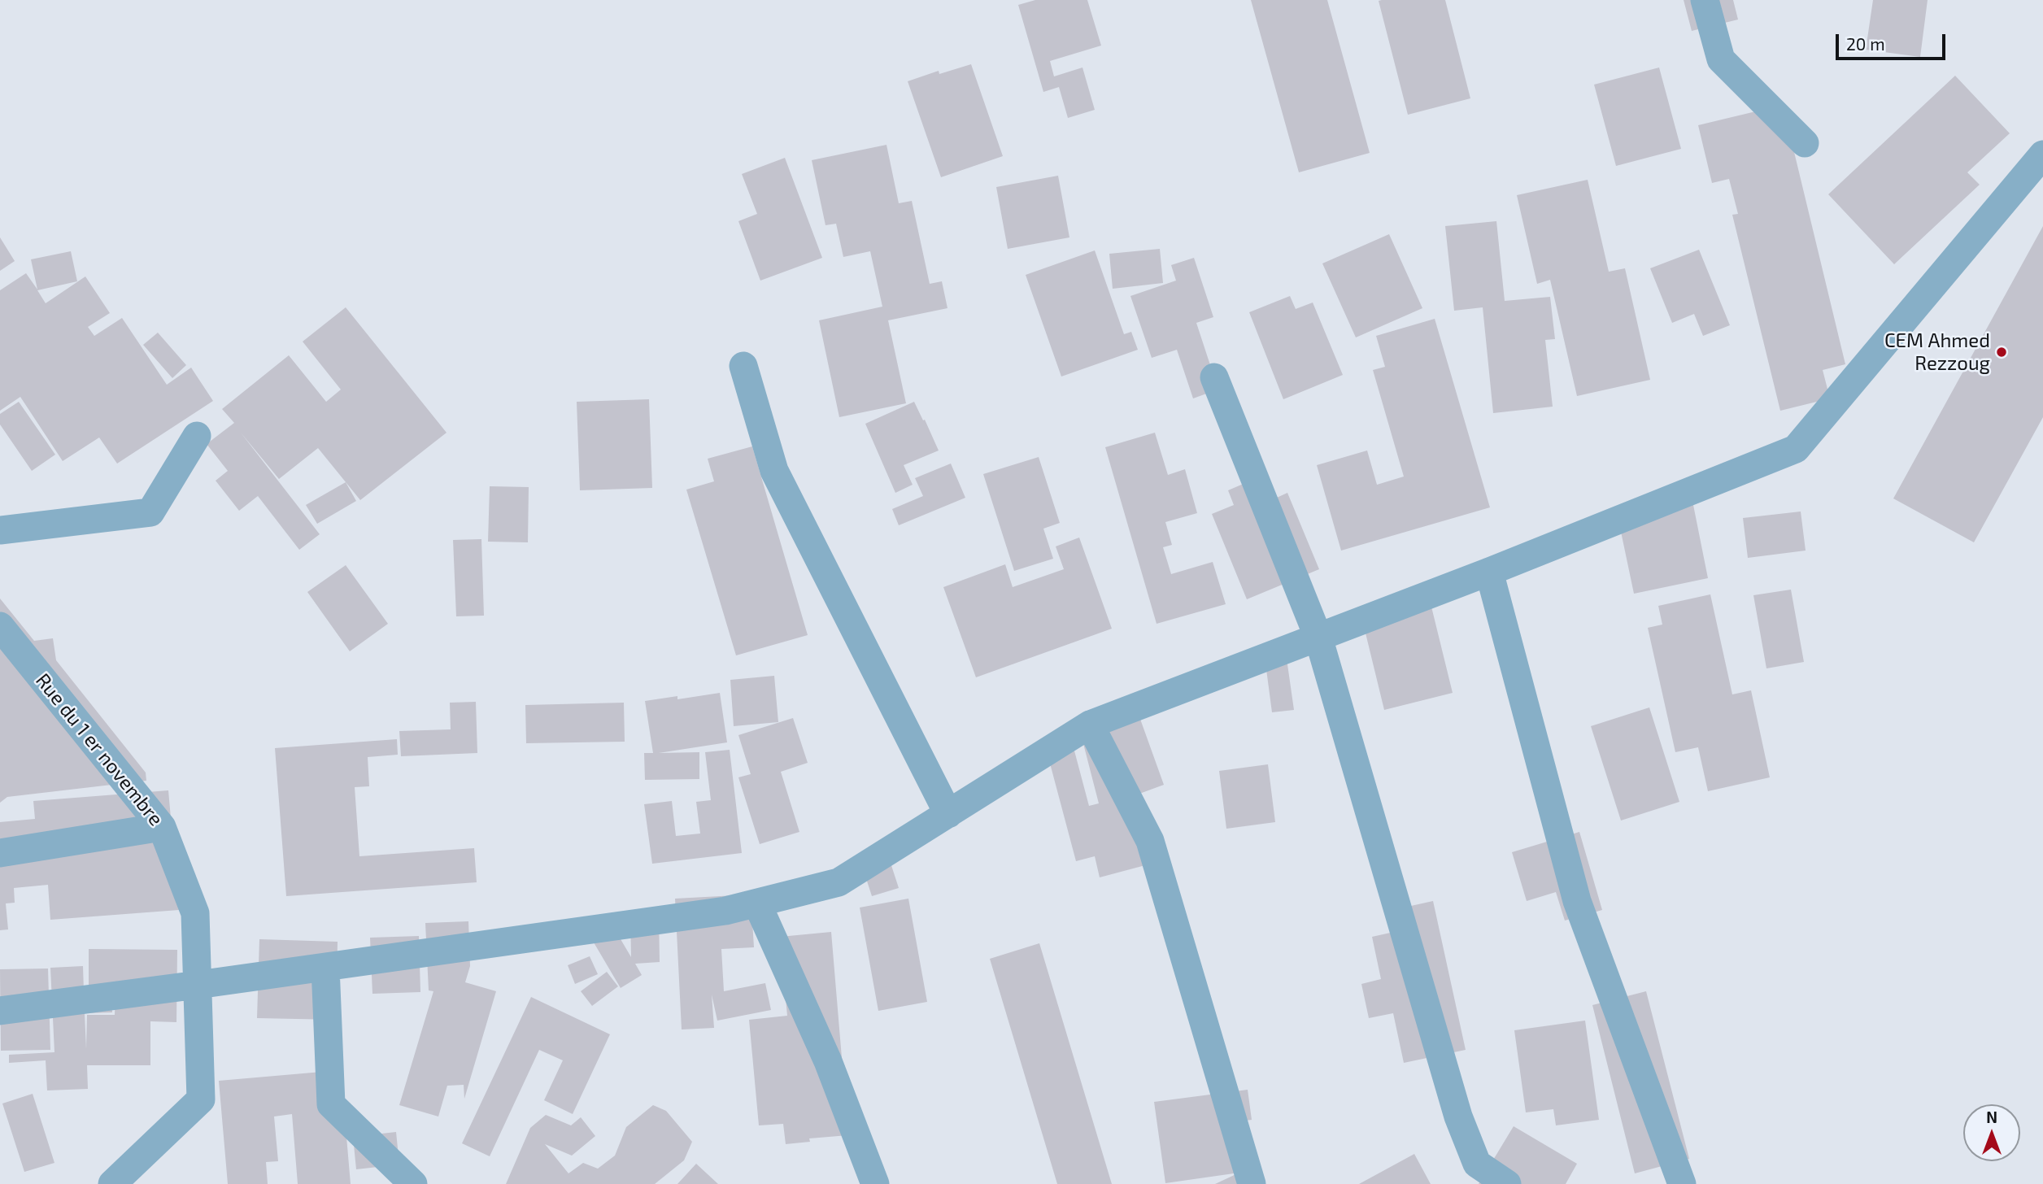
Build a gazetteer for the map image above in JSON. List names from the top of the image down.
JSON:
{
  "streets": {
    "street": ["Rue du 1 er novembre"]
  },
  "places": ["CEM Ahmed Rezzoug"],
  "scale_bar": "20 m",
  "north": "top"
}
